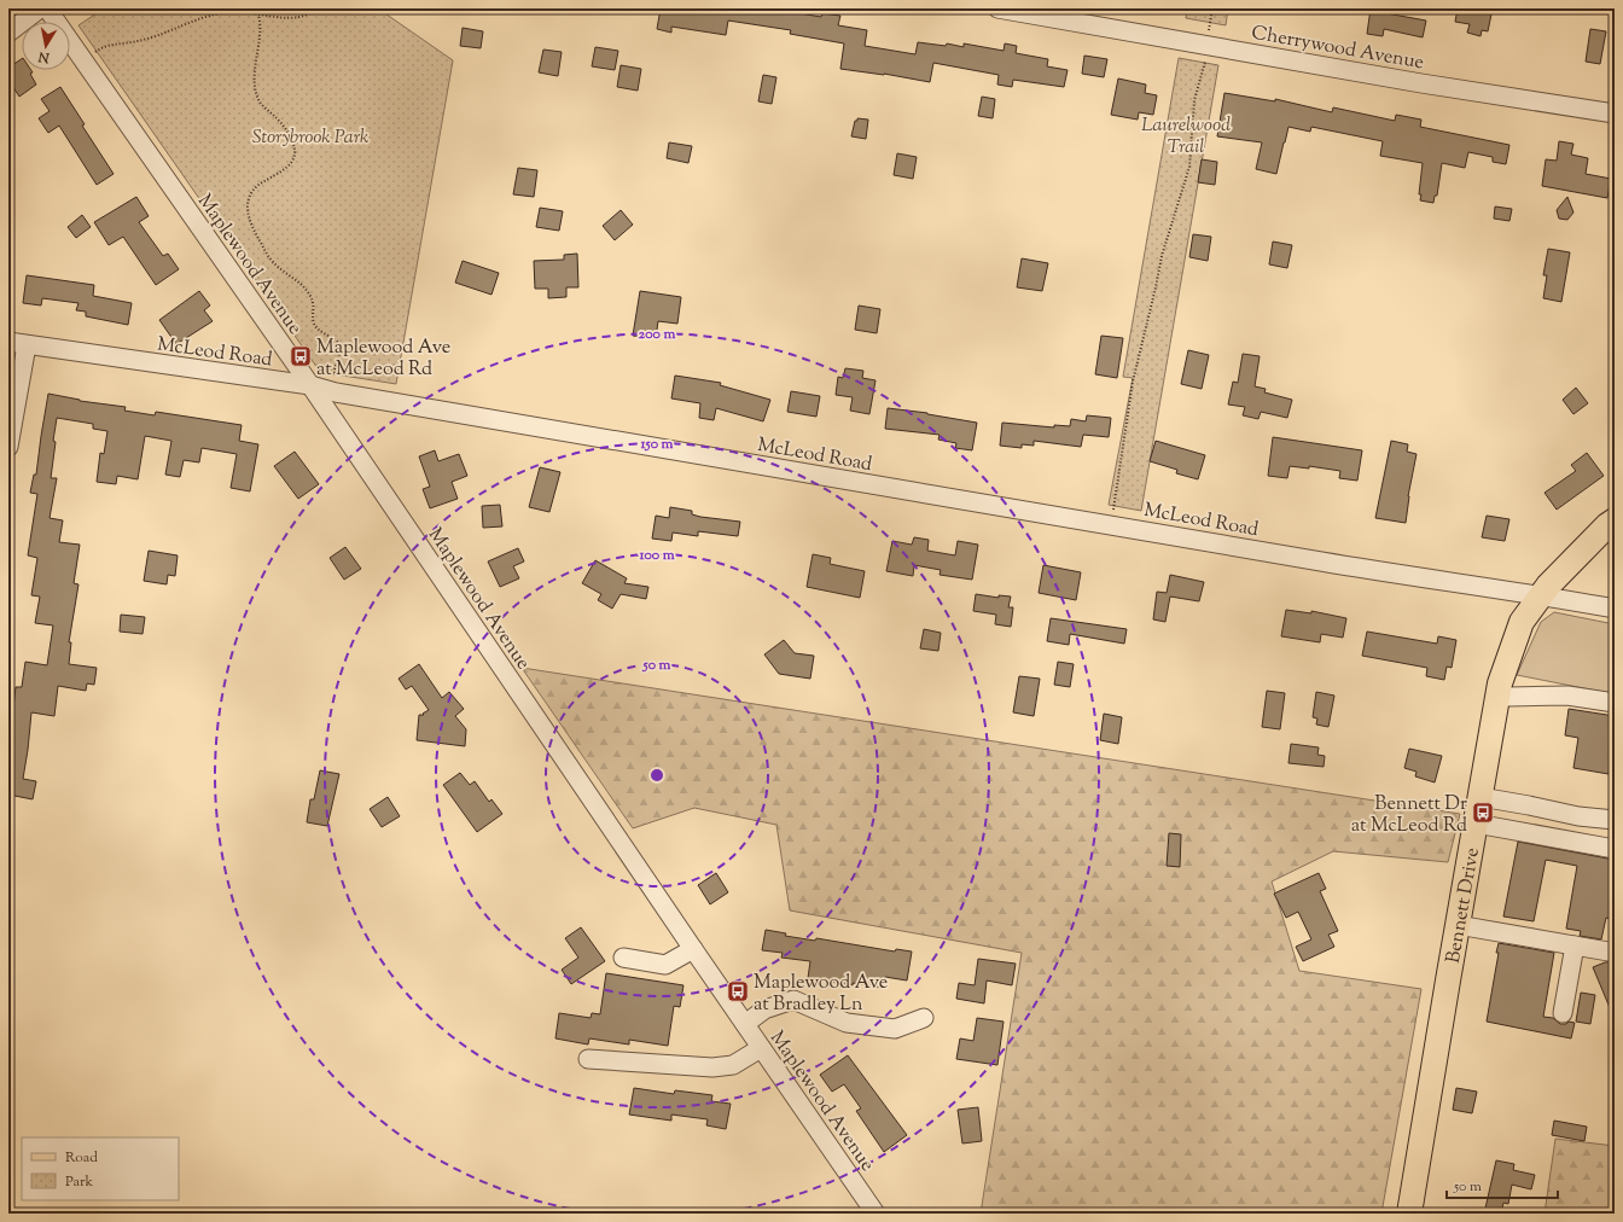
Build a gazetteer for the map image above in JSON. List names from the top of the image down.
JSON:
{
  "streets": {
    "main road": ["Bennett Drive"],
    "street": ["Cherrywood Avenue", "Maplewood Avenue", "McLeod Road"]
  },
  "crossings": [
    ["Maplewood Avenue", "McLeod Road"],
    ["McLeod Road", "Bennett Drive"]
  ],
  "parks": ["Laurelwood Trail", "Storybrook Park"],
  "places": {
    "bus stop": ["Maplewood Ave at McLeod Rd", "Bennett Dr at McLeod Rd", "Maplewood Ave at Bradley Ln"]
  },
  "legend": ["Road", "Park"],
  "scale_bar": "50 m",
  "north": "bottom",
  "rings": [
    "200 m",
    "150 m",
    "100 m",
    "50 m"
  ]
}
